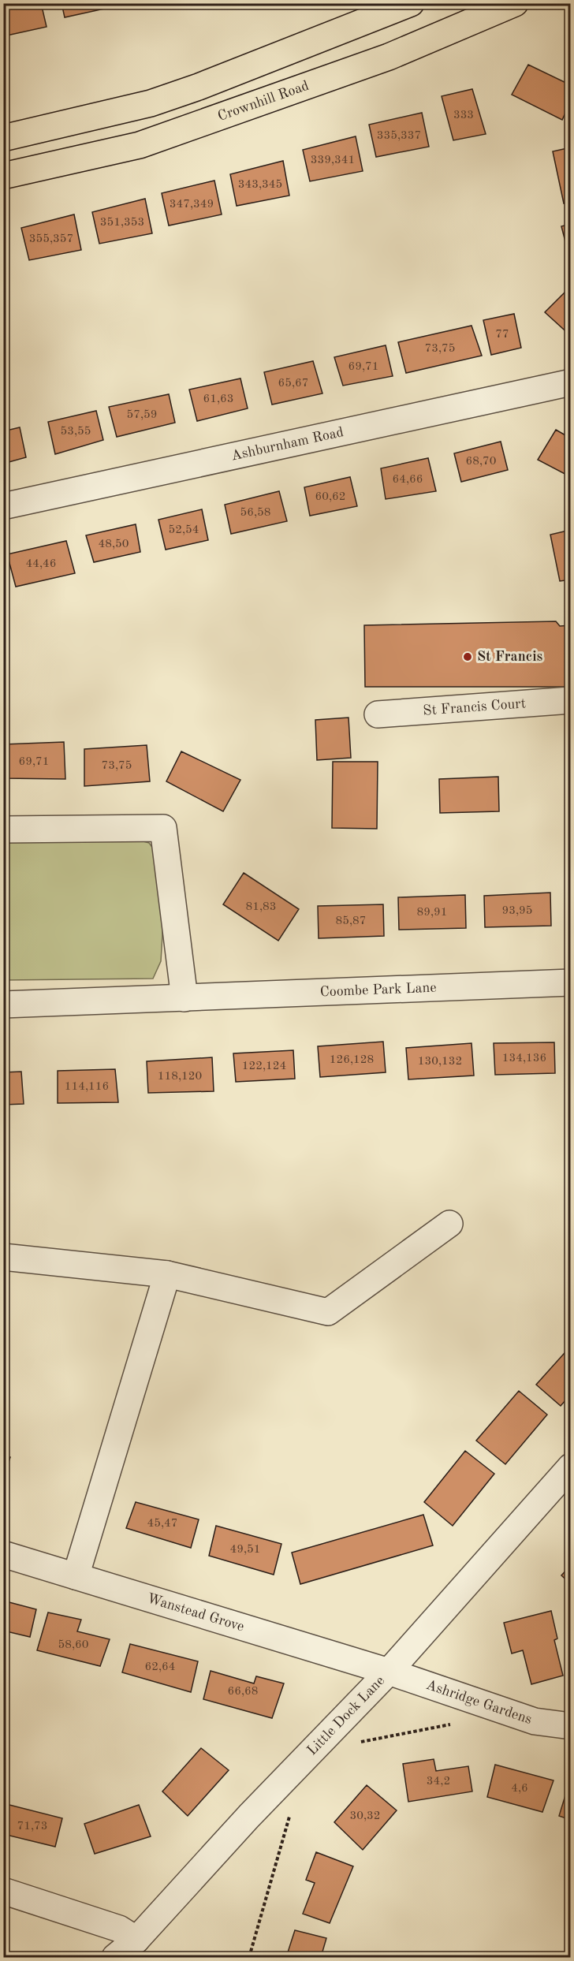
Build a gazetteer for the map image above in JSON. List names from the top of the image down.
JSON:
{
  "streets": {
    "main road": ["Crownhill Road"],
    "street": [
      "Ashburnham Road",
      "St Francis Court",
      "Coombe Park Lane",
      "Wanstead Grove",
      "Ashridge Gardens",
      "Little Dock Lane"
    ]
  },
  "crossings": [
    ["Wanstead Grove", "Ashridge Gardens"],
    ["Wanstead Grove", "Little Dock Lane"],
    ["Ashridge Gardens", "Little Dock Lane"]
  ],
  "places": ["St Francis"],
  "house_numbers": [
    "333",
    "335,337",
    "339,341",
    "343,345",
    "347,349",
    "351,353",
    "355,357",
    "77",
    "73,75",
    "69,71",
    "65,67",
    "61,63",
    "57,59",
    "53,55",
    "68,70",
    "64,66",
    "60,62",
    "56,58",
    "52,54",
    "48,50",
    "44,46",
    "69,71",
    "73,75",
    "81,83",
    "93,95",
    "89,91",
    "85,87",
    "134,136",
    "126,128",
    "130,132",
    "122,124",
    "118,120",
    "114,116",
    "45,47",
    "49,51",
    "58,60",
    "62,64",
    "66,68",
    "34,2",
    "4,6",
    "30,32",
    "71,73"
  ]
}
